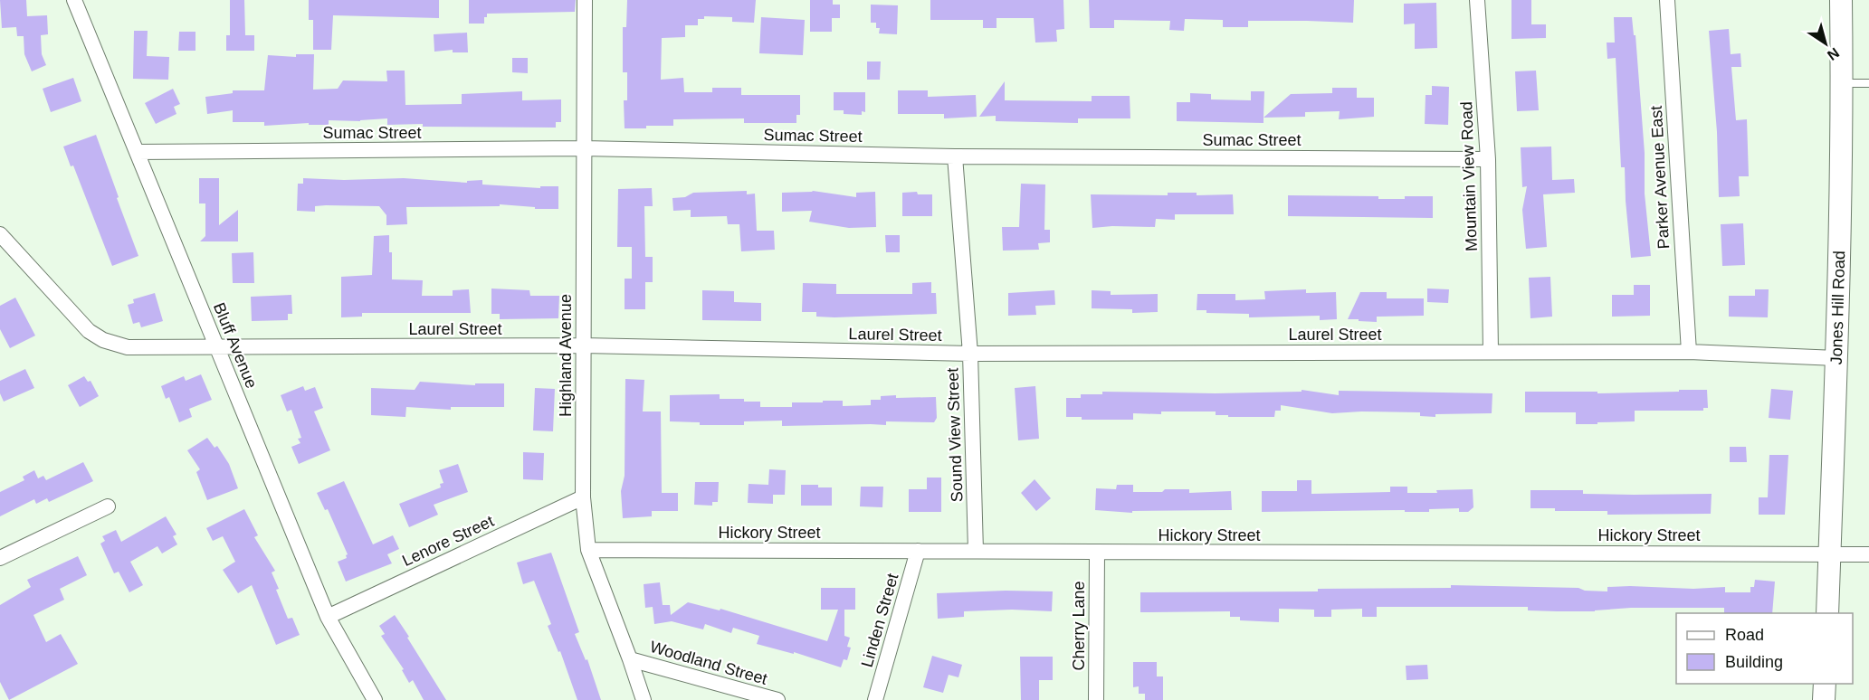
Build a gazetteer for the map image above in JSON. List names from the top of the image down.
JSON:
{
  "streets": {
    "main road": ["Jones Hill Road"],
    "street": [
      "Sumac Street",
      "Mountain View Road",
      "Parker Avenue East",
      "Laurel Street",
      "Bluff Avenue",
      "Highland Avenue",
      "Sound View Street",
      "Hickory Street",
      "Lenore Street",
      "Linden Street",
      "Cherry Lane",
      "Woodland Street"
    ]
  },
  "crossings": [
    ["Sumac Street", "Mountain View Road"],
    ["Sumac Street", "Bluff Avenue"],
    ["Sumac Street", "Highland Avenue"],
    ["Sumac Street", "Sound View Street"],
    ["Mountain View Road", "Laurel Street"],
    ["Parker Avenue East", "Laurel Street"],
    ["Jones Hill Road", "Laurel Street"],
    ["Jones Hill Road", "Hickory Street"],
    ["Laurel Street", "Bluff Avenue"],
    ["Laurel Street", "Highland Avenue"],
    ["Laurel Street", "Sound View Street"],
    ["Bluff Avenue", "Lenore Street"],
    ["Highland Avenue", "Hickory Street"],
    ["Highland Avenue", "Lenore Street"],
    ["Highland Avenue", "Woodland Street"],
    ["Sound View Street", "Hickory Street"],
    ["Hickory Street", "Linden Street"],
    ["Hickory Street", "Cherry Lane"]
  ],
  "legend": ["Road", "Building"],
  "north": "bottom right"
}
